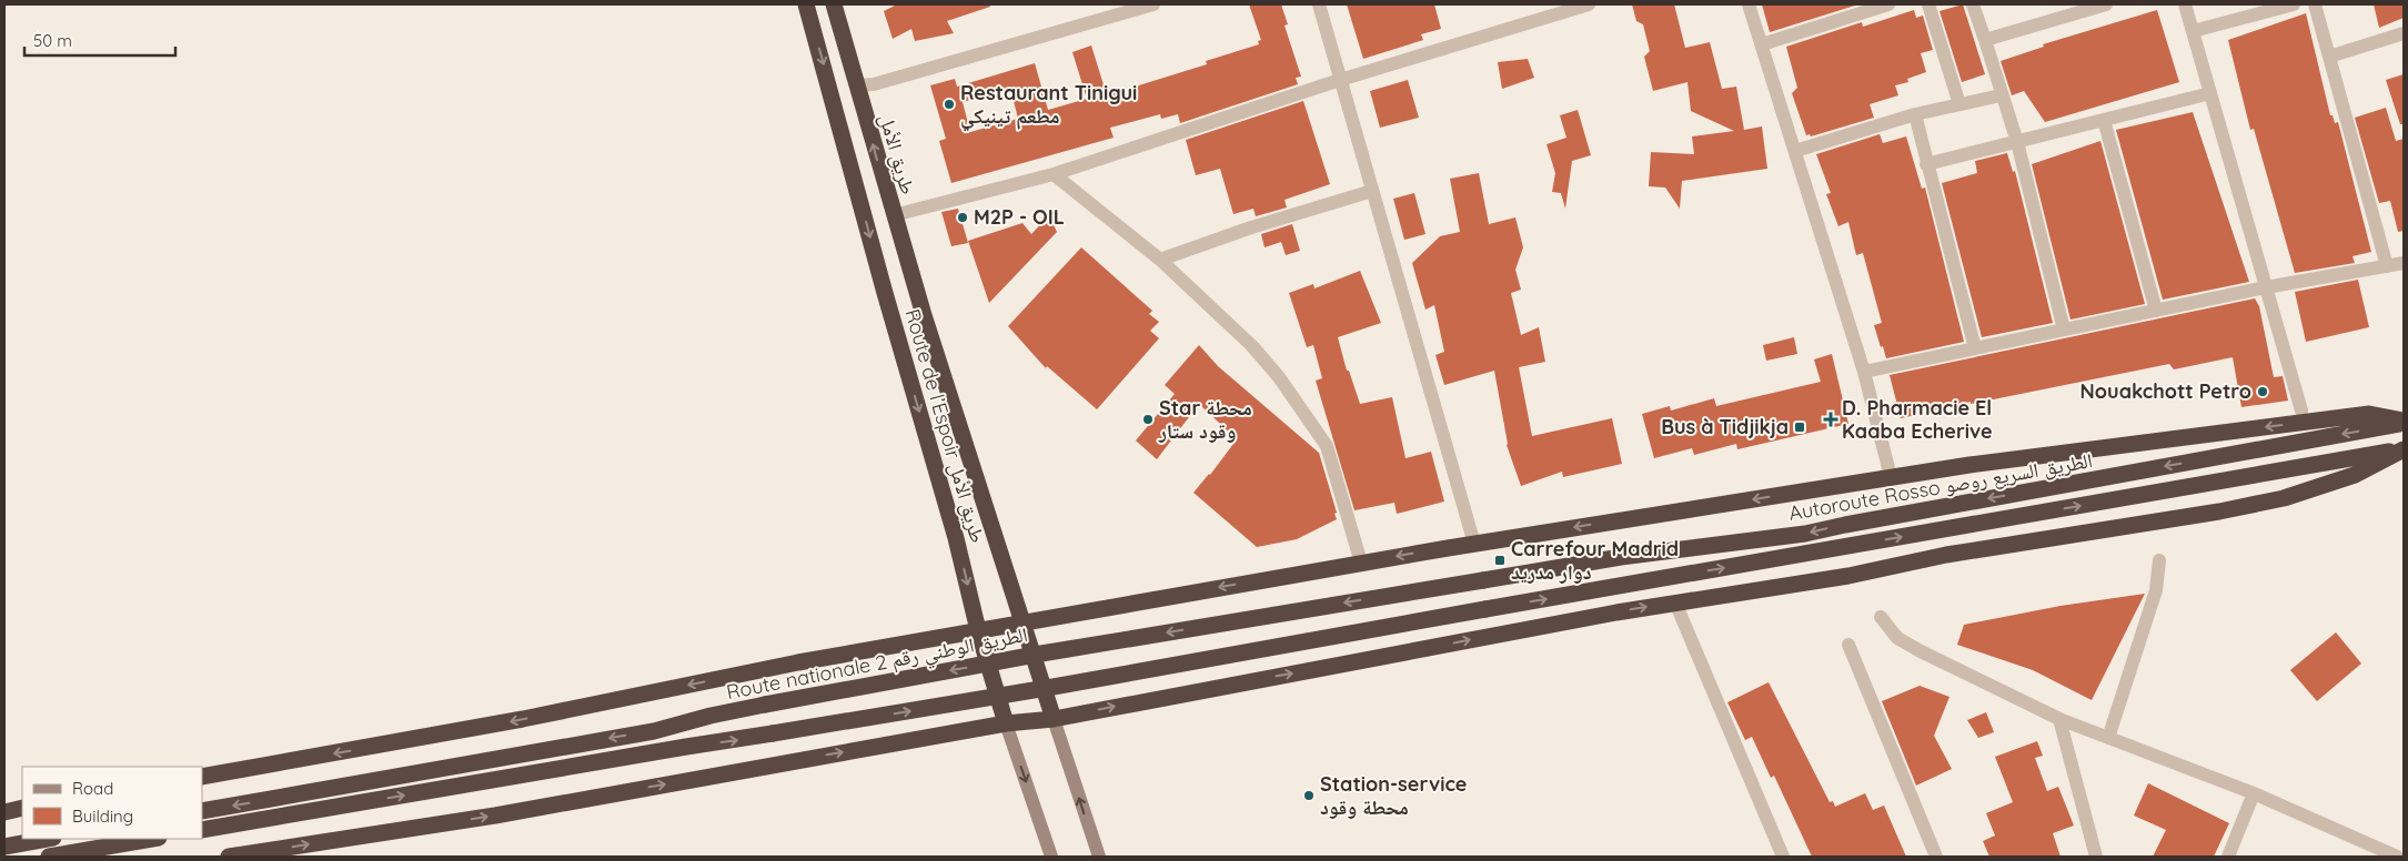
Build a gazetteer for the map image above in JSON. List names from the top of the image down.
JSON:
{
  "streets": {
    "highway": [
      "طريق الأمل",
      "Route de l’Espoir طريق الأمل",
      "Autoroute Rosso الطريق السريع روصو",
      "Route nationale الطريق الوطني رقم 2"
    ]
  },
  "crossings": [
    ["طريق الأمل", "Route de l’Espoir طريق الأمل"],
    ["Autoroute Rosso الطريق السريع روصو", "Route nationale الطريق الوطني رقم 2"]
  ],
  "one_way": ["طريق الأمل"],
  "places": {
    "other": [
      "Restaurant Tinigui مطعم تينيكي",
      "M2P - OIL",
      "Nouakchott Petro",
      "Star محطة وقود ستار",
      "Station-service محطة وقود"
    ],
    "health": ["D. Pharmacie El Kaaba Echerive"],
    "transit": ["Bus à Tidjikja", "Carrefour Madrid دوار مدريد"]
  },
  "legend": ["Road", "Building"],
  "scale_bar": "50 m"
}
